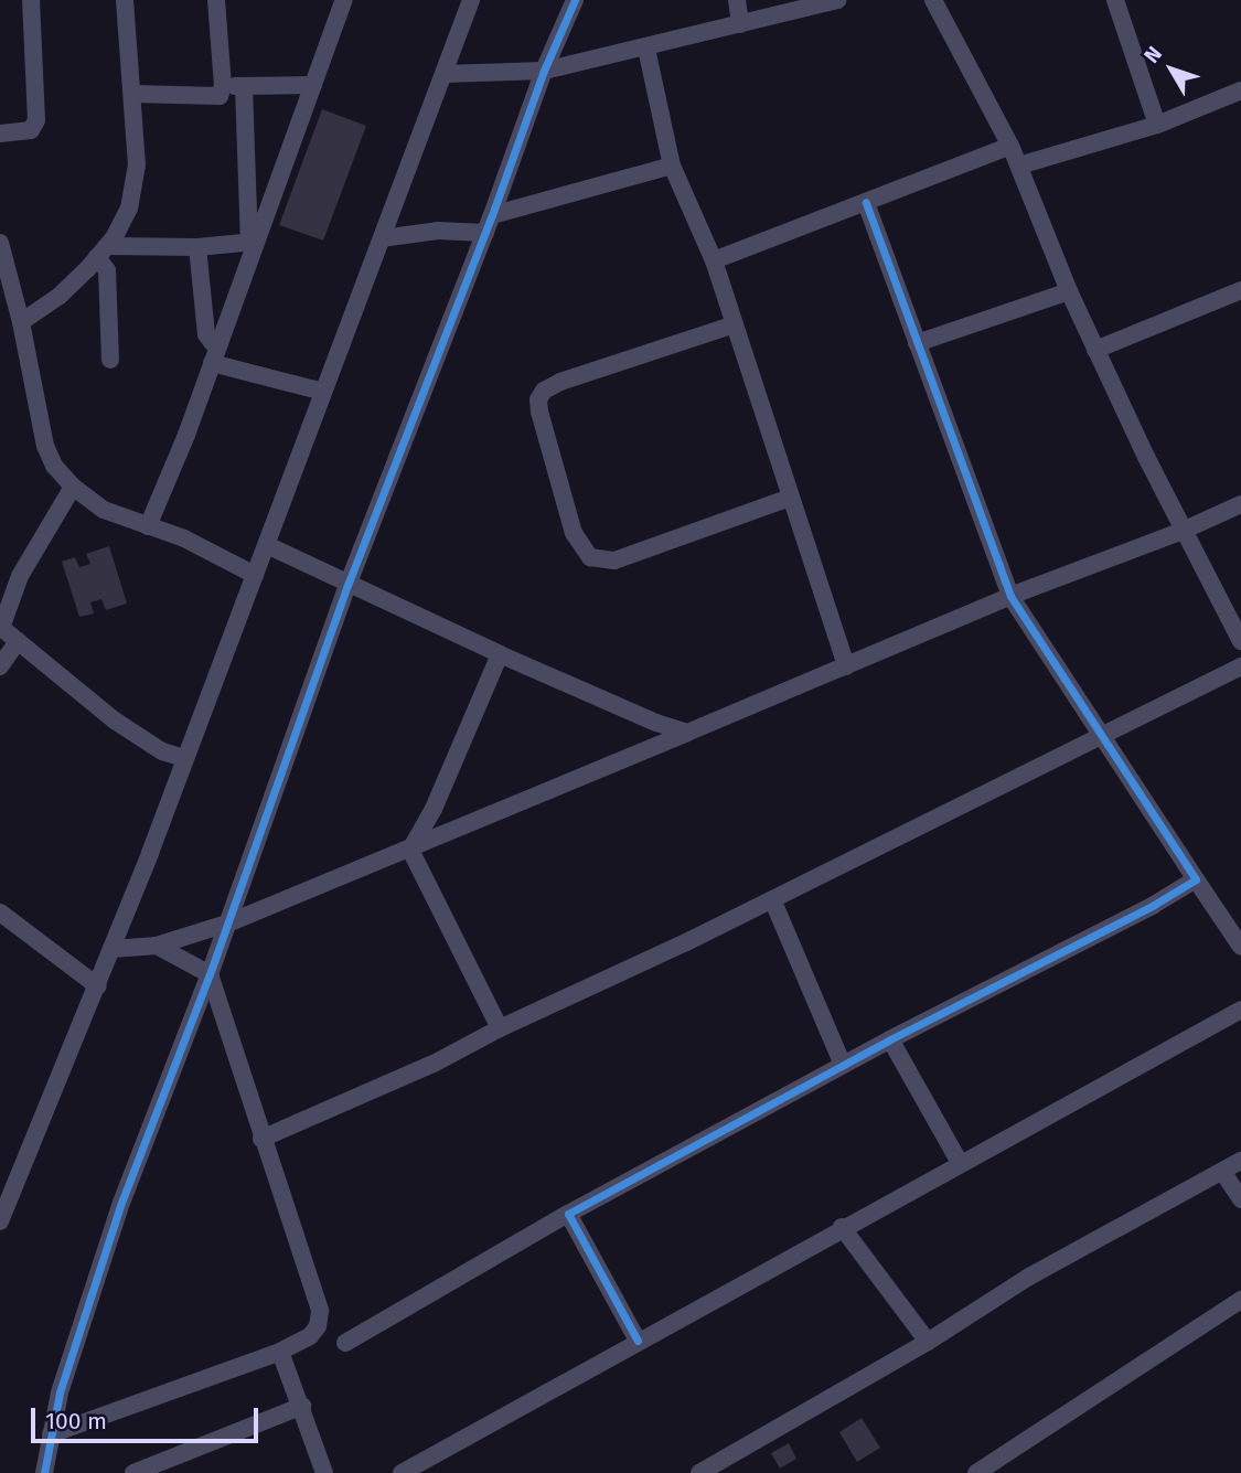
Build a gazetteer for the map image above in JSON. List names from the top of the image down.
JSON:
{
  "scale_bar": "100 m",
  "north": "top left"
}
